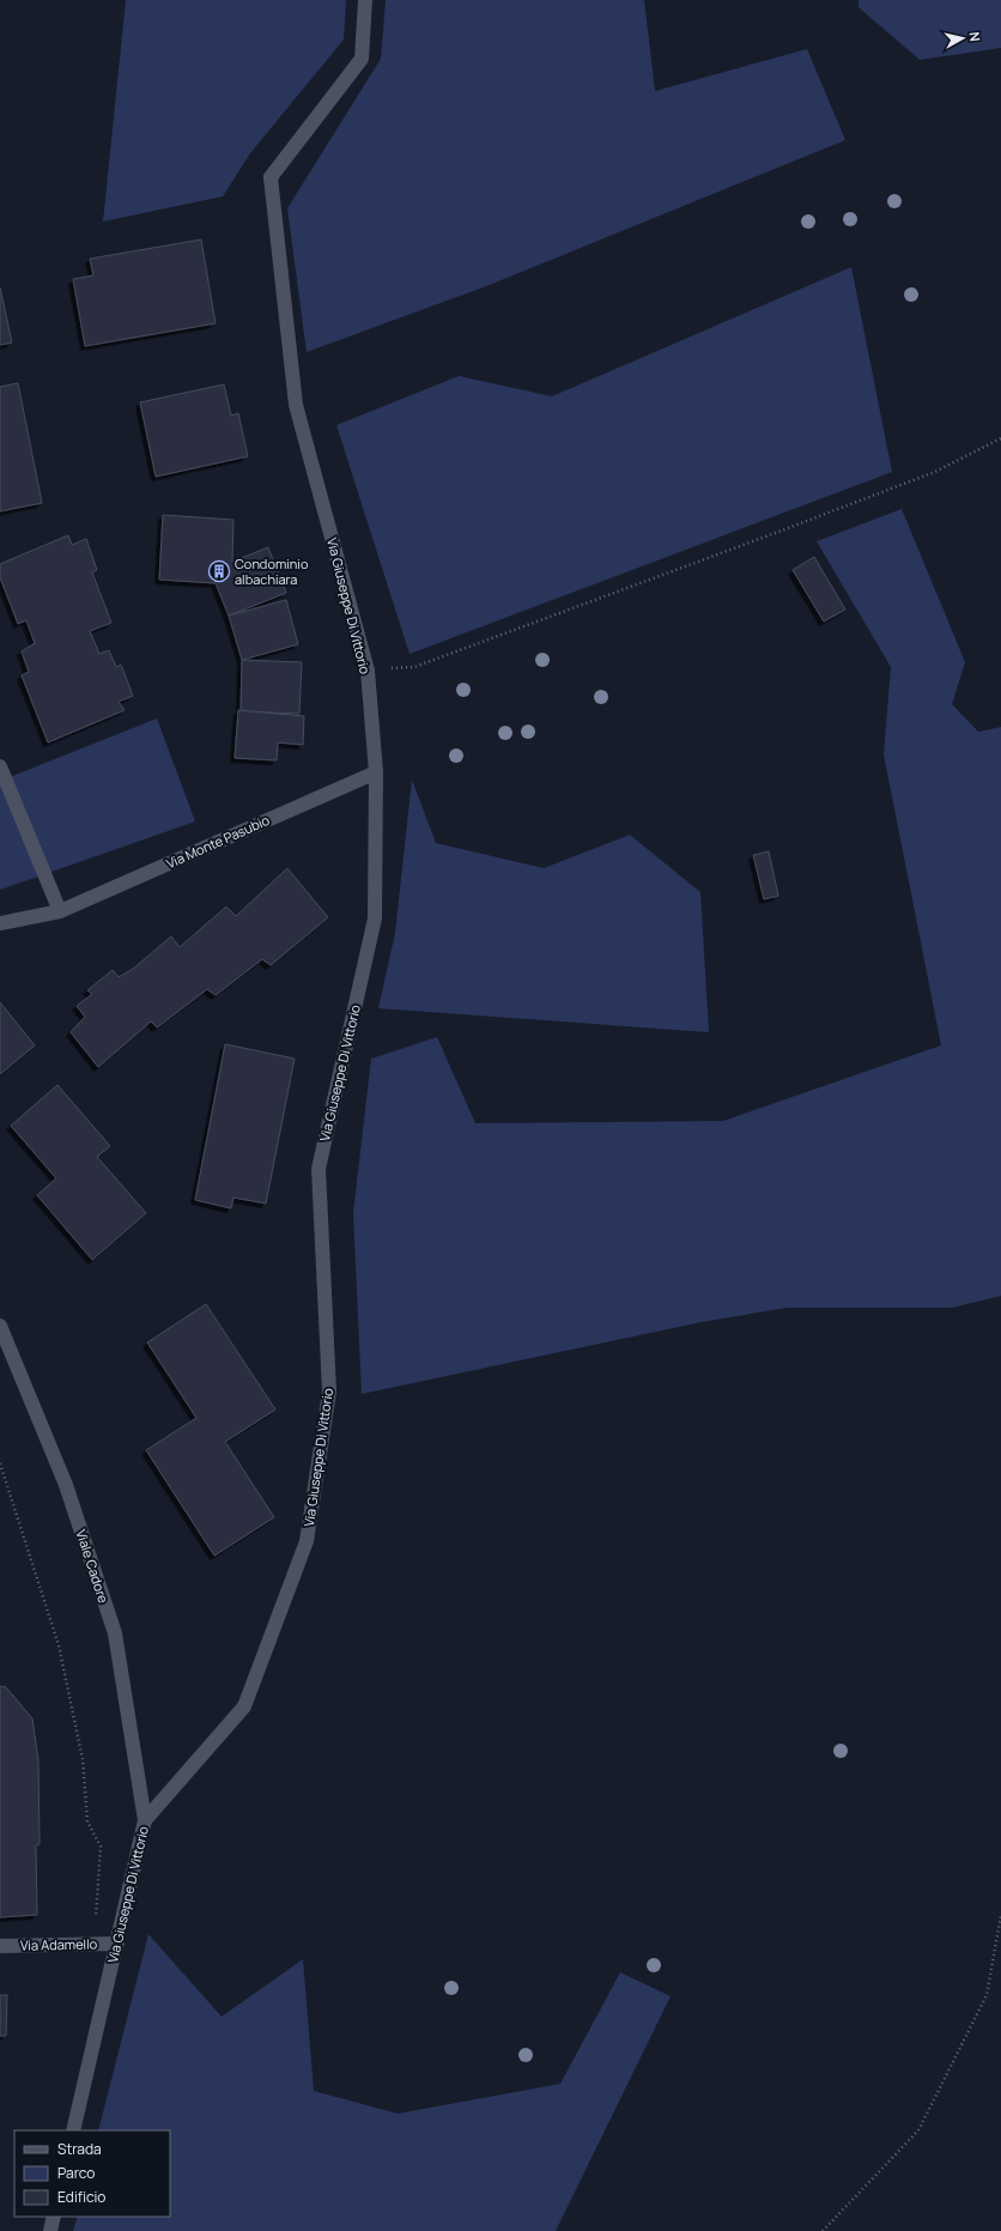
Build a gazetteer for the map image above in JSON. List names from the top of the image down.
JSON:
{
  "streets": {
    "street": [
      "Via Giuseppe Di Vittorio",
      "Via Monte Pasubio",
      "Viale Cadore",
      "Via Adamello"
    ]
  },
  "crossings": [
    ["Via Giuseppe Di Vittorio", "Via Monte Pasubio"],
    ["Via Giuseppe Di Vittorio", "Viale Cadore"],
    ["Via Giuseppe Di Vittorio", "Via Adamello"]
  ],
  "places": {
    "building": ["Condominio albachiara"]
  },
  "legend": ["Strada", "Parco", "Edificio"],
  "north": "right"
}
